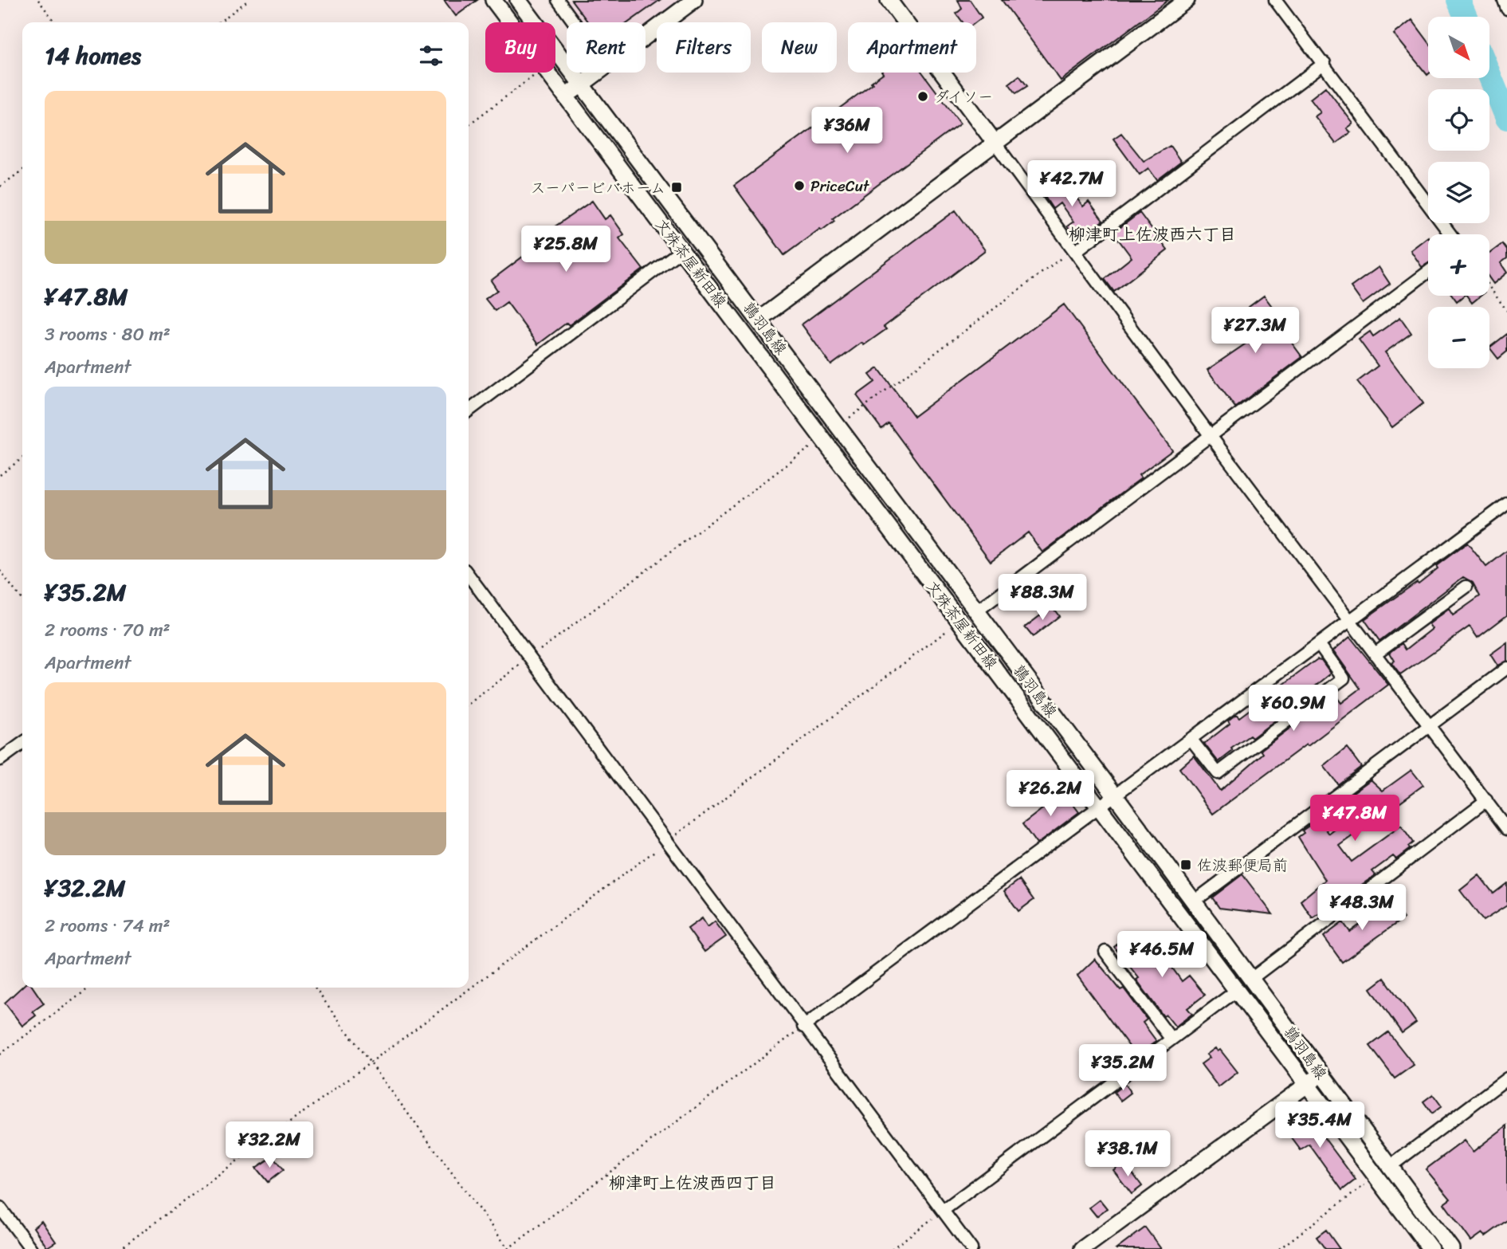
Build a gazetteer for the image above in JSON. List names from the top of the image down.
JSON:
{
  "streets": {
    "main road": ["文殊茶屋新田線", "鶉羽島線"]
  },
  "districts": ["柳津町上佐波西六丁目", "柳津町上佐波西四丁目"],
  "places": {
    "other": ["ダイソー", "PriceCut"],
    "transit": ["スーパービバホーム", "佐波郵便局前"]
  },
  "north": "bottom right",
  "page": {
    "map_buttons": ["+", "−"],
    "chip": [
      "Buy",
      "Rent",
      "Filters",
      "New",
      "Apartment"
    ],
    "heading": "14 homes",
    "list": [
      {
        "name": "¥47.8M",
        "note": "3 rooms · 80 m² · Apartment"
      },
      {
        "name": "¥35.2M",
        "note": "2 rooms · 70 m² · Apartment"
      },
      {
        "name": "¥32.2M",
        "note": "2 rooms · 74 m² · Apartment"
      }
    ],
    "price": [
      "¥36M",
      "¥42.7M",
      "¥25.8M",
      "¥27.3M",
      "¥88.3M",
      "¥60.9M",
      "¥26.2M",
      "¥47.8M",
      "¥48.3M",
      "¥46.5M",
      "¥35.2M",
      "¥35.4M",
      "¥32.2M",
      "¥38.1M"
    ]
  }
}
